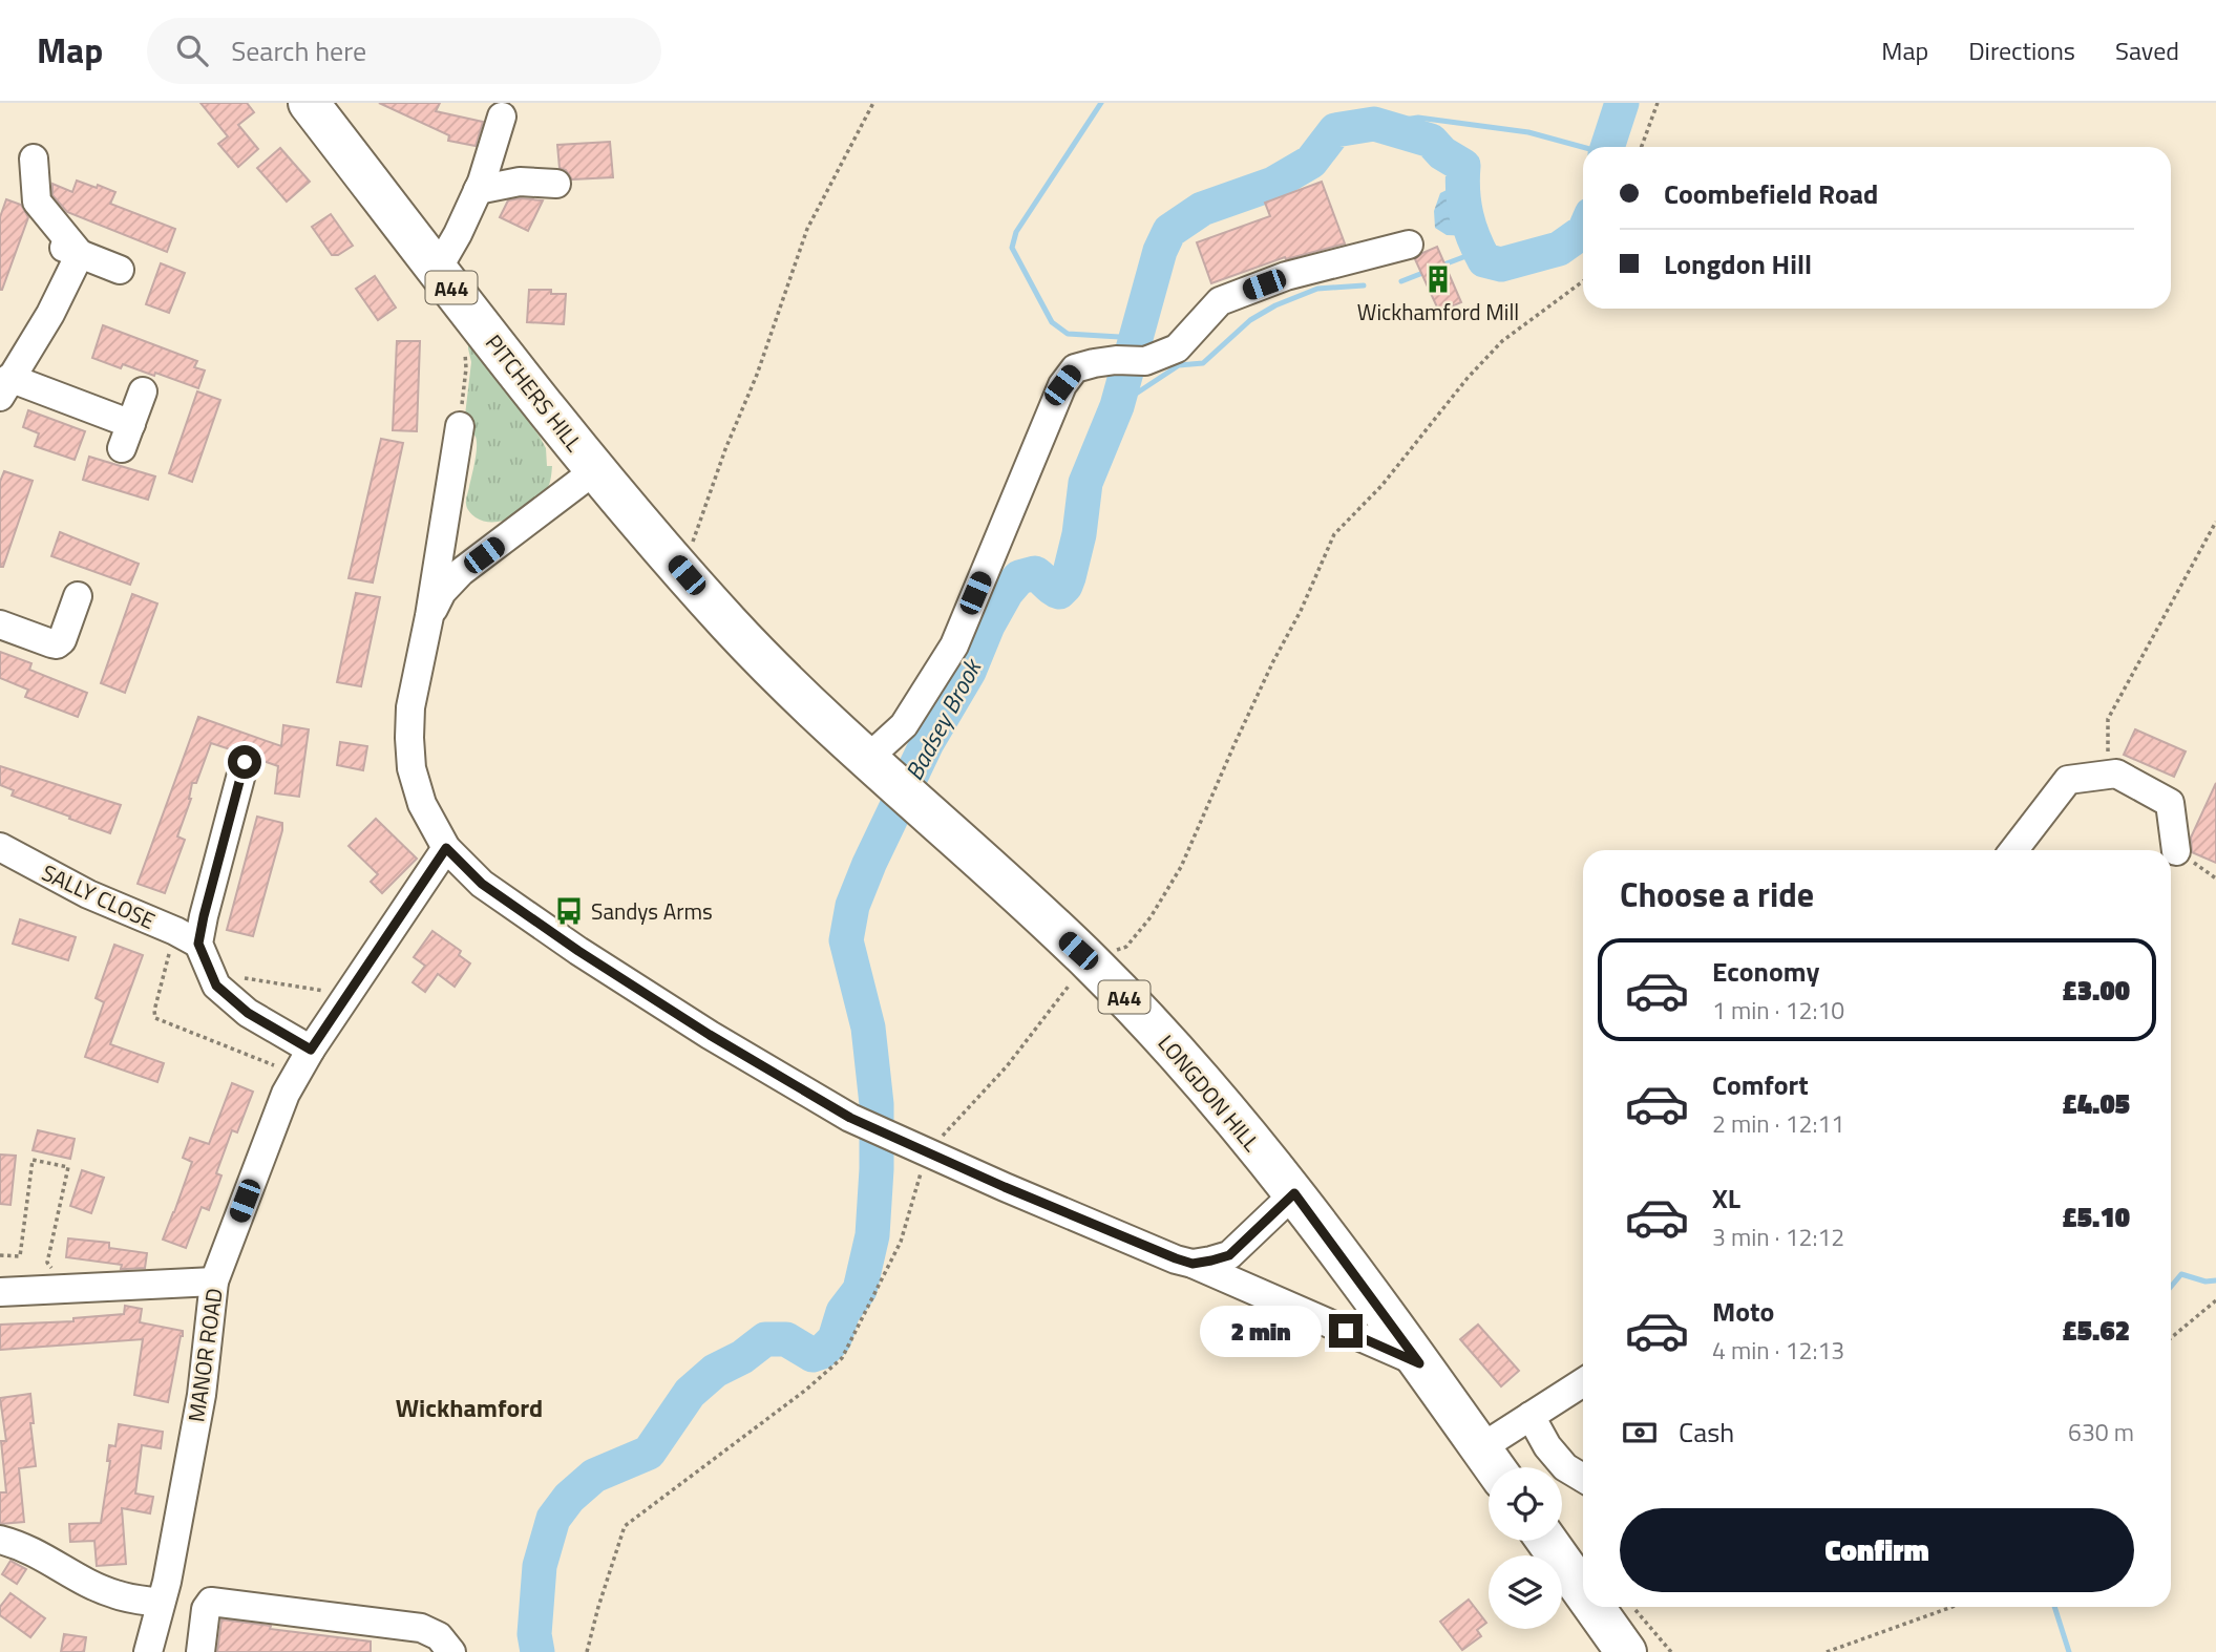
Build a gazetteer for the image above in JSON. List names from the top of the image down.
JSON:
{
  "streets": {
    "highway": ["A44", "PITCHERS HILL", "LONGDON HILL"],
    "street": ["SALLY CLOSE", "MANOR ROAD"]
  },
  "crossings": [
    ["A44", "PITCHERS HILL"],
    ["A44", "LONGDON HILL"],
    ["PITCHERS HILL", "MANOR ROAD"]
  ],
  "districts": ["Wickhamford"],
  "water": ["Badsey Brook"],
  "places": {
    "building": ["Wickhamford Mill"],
    "bus stop": ["Sandys Arms"]
  },
  "page": {
    "header": "Map",
    "search": "Search here",
    "nav": ["Map", "Directions", "Saved"],
    "banner": ["Coombefield Road", "Longdon Hill"],
    "heading": "Choose a ride",
    "list": [
      {
        "name": "Economy",
        "note": "1 min · 12:10",
        "value": "£3.00"
      },
      {
        "name": "Comfort",
        "note": "2 min · 12:11",
        "value": "£4.05"
      },
      {
        "name": "XL",
        "note": "3 min · 12:12",
        "value": "£5.10"
      },
      {
        "name": "Moto",
        "note": "4 min · 12:13",
        "value": "£5.62"
      }
    ],
    "bubble": "2 min",
    "pay": ["Cash", "630 m"],
    "buttons": "Confirm"
  }
}
